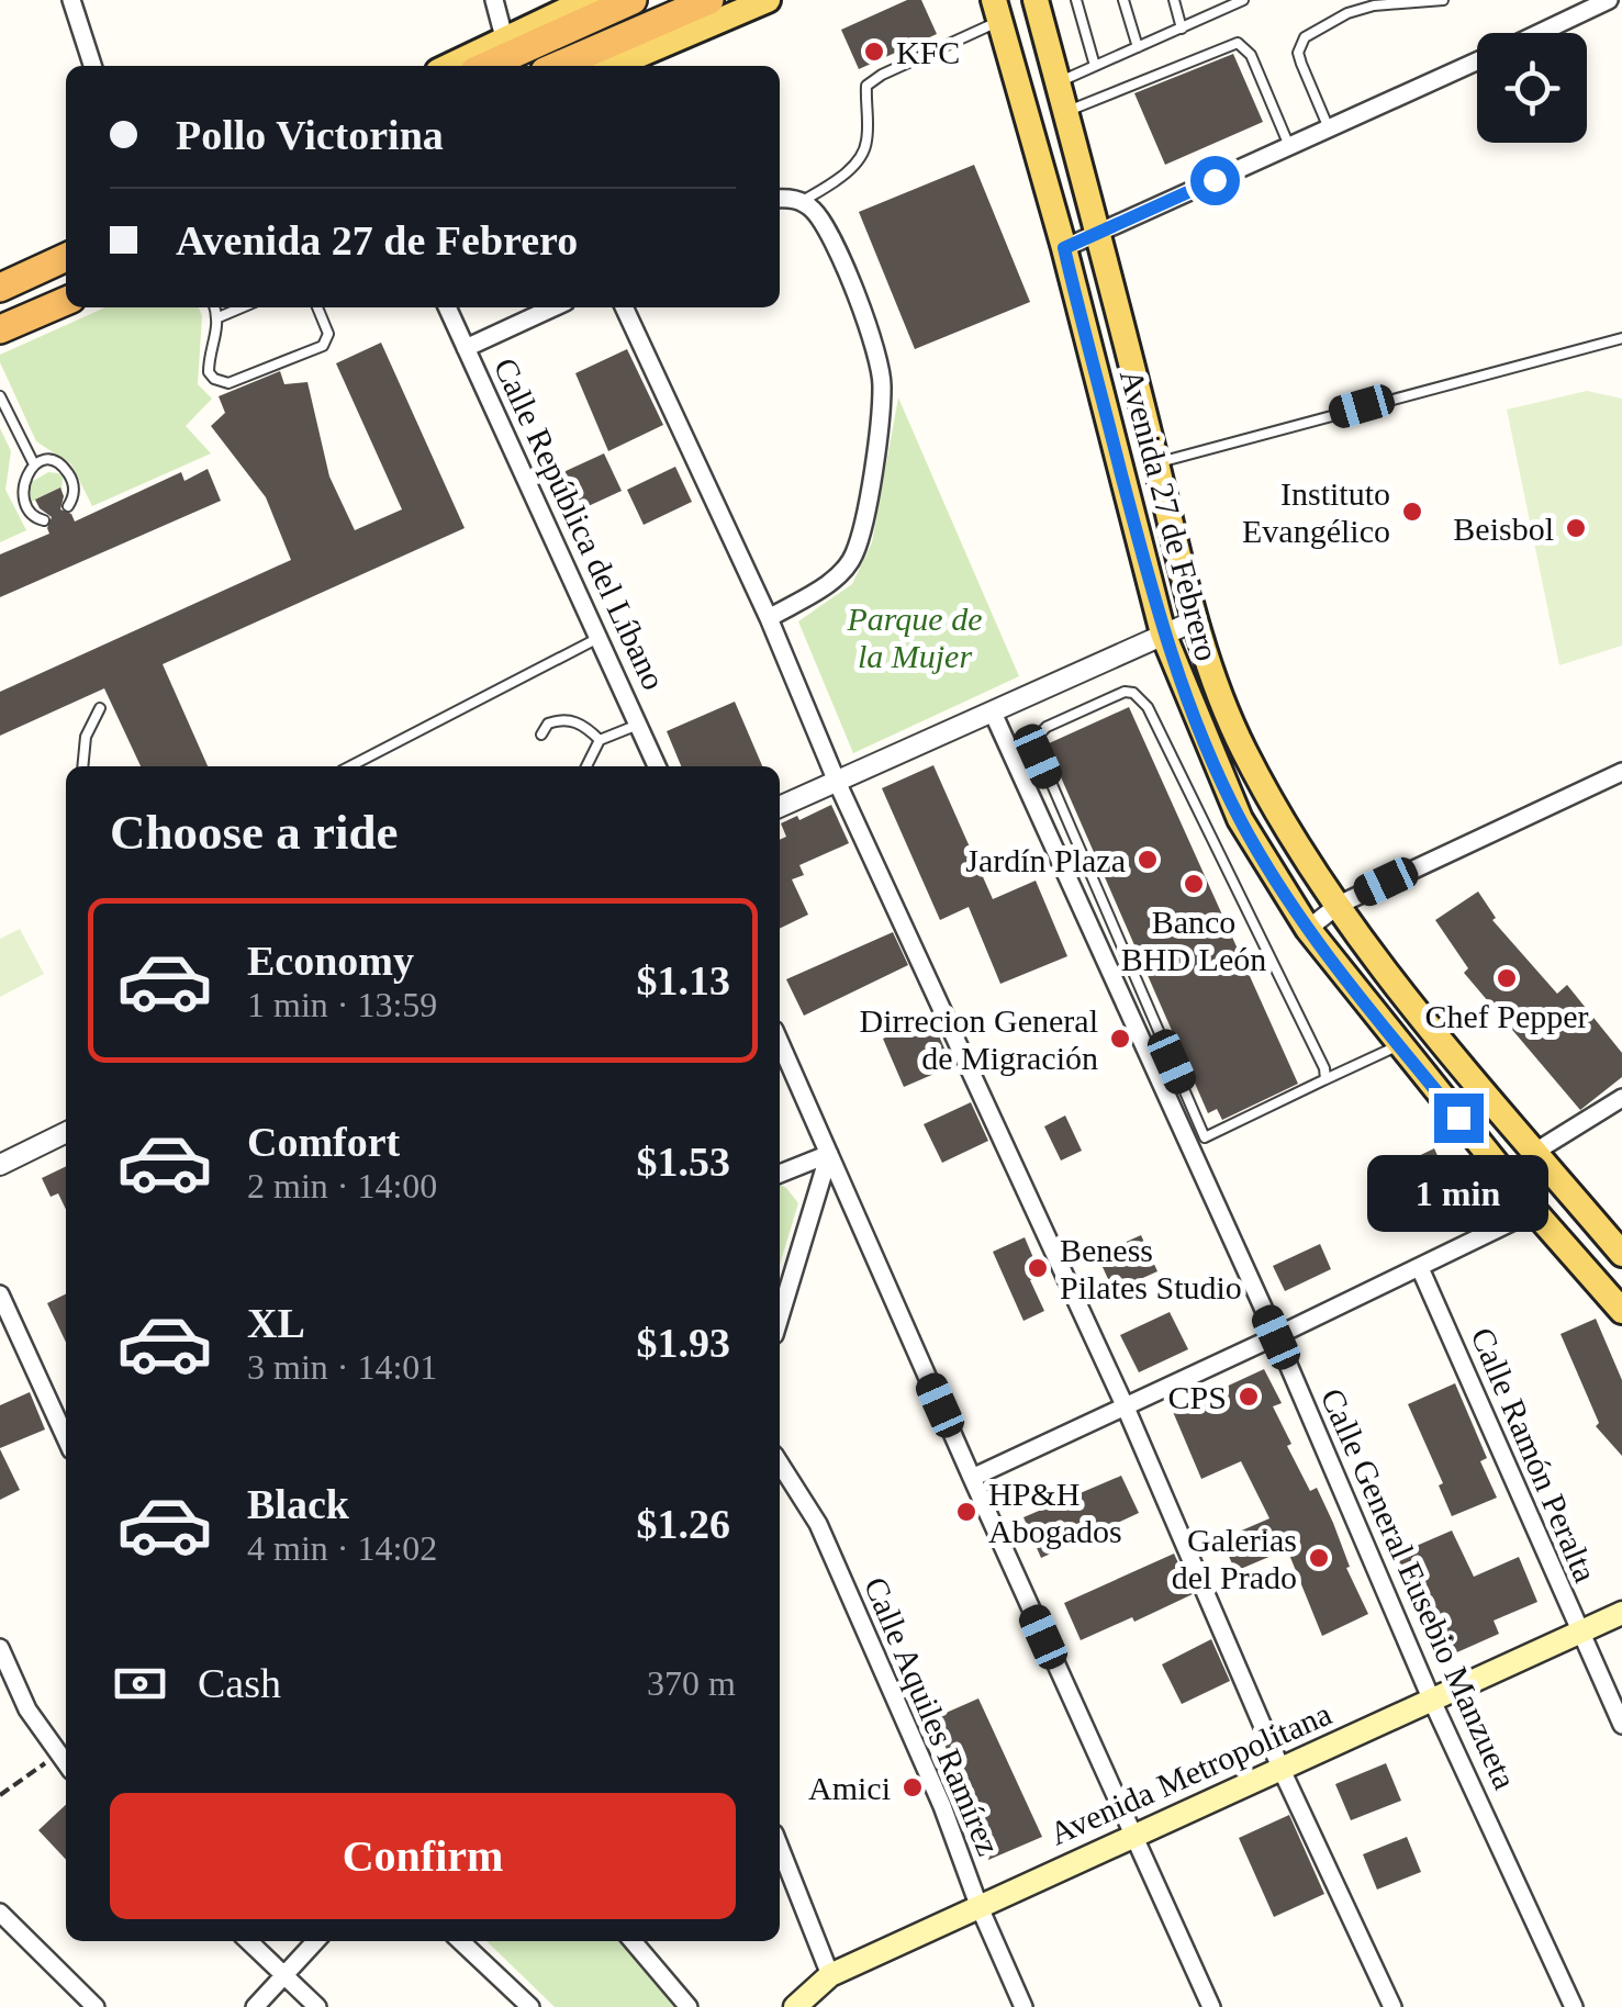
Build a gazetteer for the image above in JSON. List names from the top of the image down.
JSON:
{
  "streets": {
    "main road": ["Avenida 27 de Febrero", "Avenida Metropolitana"],
    "street": [
      "Calle República del Líbano",
      "Calle Ramón Peralta",
      "Calle General Eusebio Manzueta",
      "Calle Aquiles Ramírez"
    ]
  },
  "crossings": [
    ["Calle Ramón Peralta", "Avenida Metropolitana"],
    ["Calle General Eusebio Manzueta", "Avenida Metropolitana"],
    ["Calle Aquiles Ramírez", "Avenida Metropolitana"]
  ],
  "parks": ["Parque de la Mujer"],
  "places": [
    "KFC",
    "Instituto Evangélico",
    "Beisbol",
    "Jardín Plaza",
    "Banco BHD León",
    "Chef Pepper",
    "Dirrecion General de Migración",
    "Beness Pilates Studio",
    "CPS",
    "HP&H Abogados",
    "Galerias del Prado",
    "Amici"
  ],
  "page": {
    "banner": ["Pollo Victorina", "Avenida 27 de Febrero"],
    "heading": "Choose a ride",
    "list": [
      {
        "name": "Economy",
        "note": "1 min · 13:59",
        "value": "$1.13"
      },
      {
        "name": "Comfort",
        "note": "2 min · 14:00",
        "value": "$1.53"
      },
      {
        "name": "XL",
        "note": "3 min · 14:01",
        "value": "$1.93"
      },
      {
        "name": "Black",
        "note": "4 min · 14:02",
        "value": "$1.26"
      }
    ],
    "bubble": "1 min",
    "pay": ["Cash", "370 m"],
    "buttons": "Confirm"
  }
}
